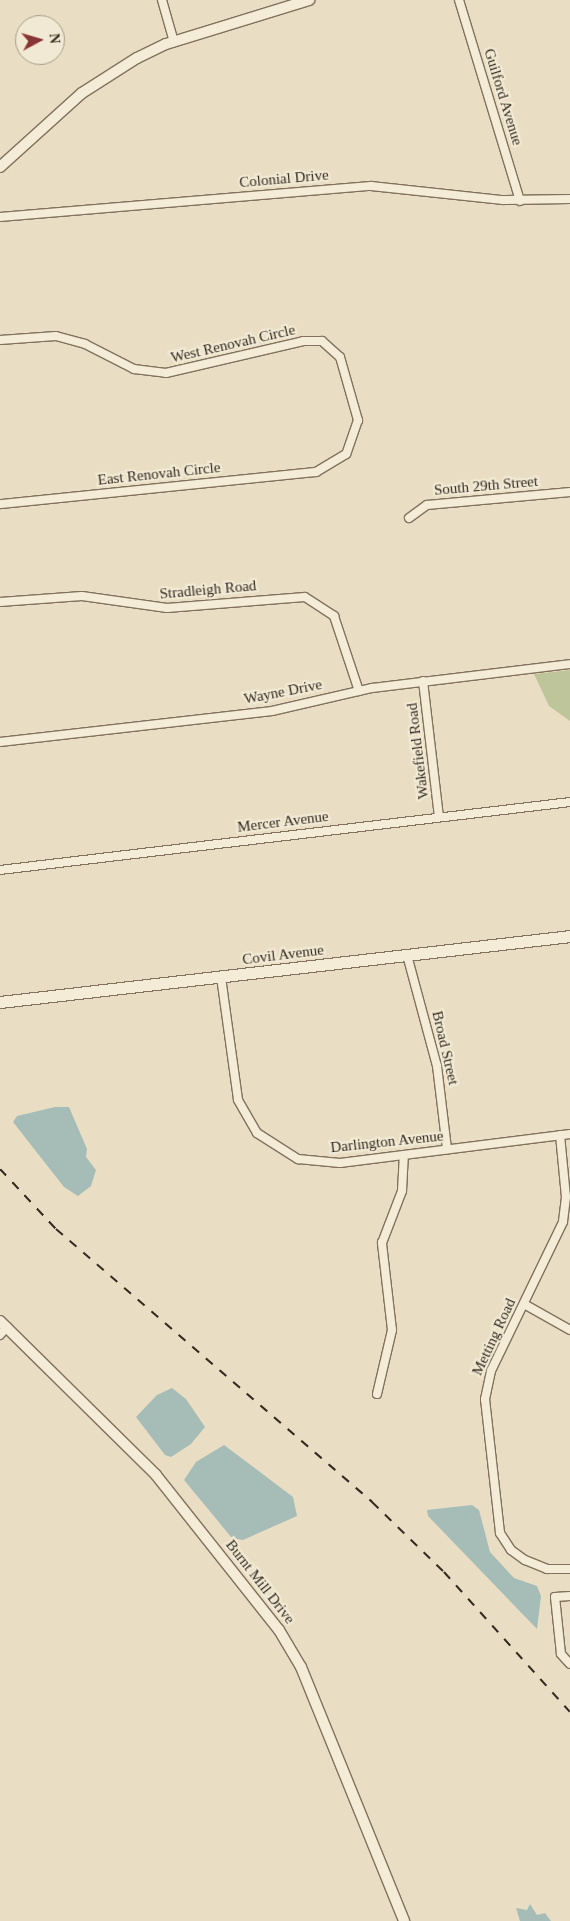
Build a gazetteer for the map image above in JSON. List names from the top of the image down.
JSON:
{
  "streets": {
    "main road": ["Covil Avenue"],
    "street": [
      "Guilford Avenue",
      "Colonial Drive",
      "West Renovah Circle",
      "East Renovah Circle",
      "South 29th Street",
      "Stradleigh Road",
      "Wayne Drive",
      "Wakefield Road",
      "Mercer Avenue",
      "Broad Street",
      "Darlington Avenue",
      "Metting Road",
      "Burnt Mill Drive"
    ]
  },
  "crossings": [
    ["Guilford Avenue", "Colonial Drive"],
    ["West Renovah Circle", "East Renovah Circle"],
    ["Stradleigh Road", "Wayne Drive"],
    ["Wayne Drive", "Wakefield Road"],
    ["Wakefield Road", "Mercer Avenue"],
    ["Covil Avenue", "Broad Street"],
    ["Covil Avenue", "Darlington Avenue"],
    ["Broad Street", "Darlington Avenue"],
    ["Darlington Avenue", "Metting Road"]
  ],
  "north": "right"
}
